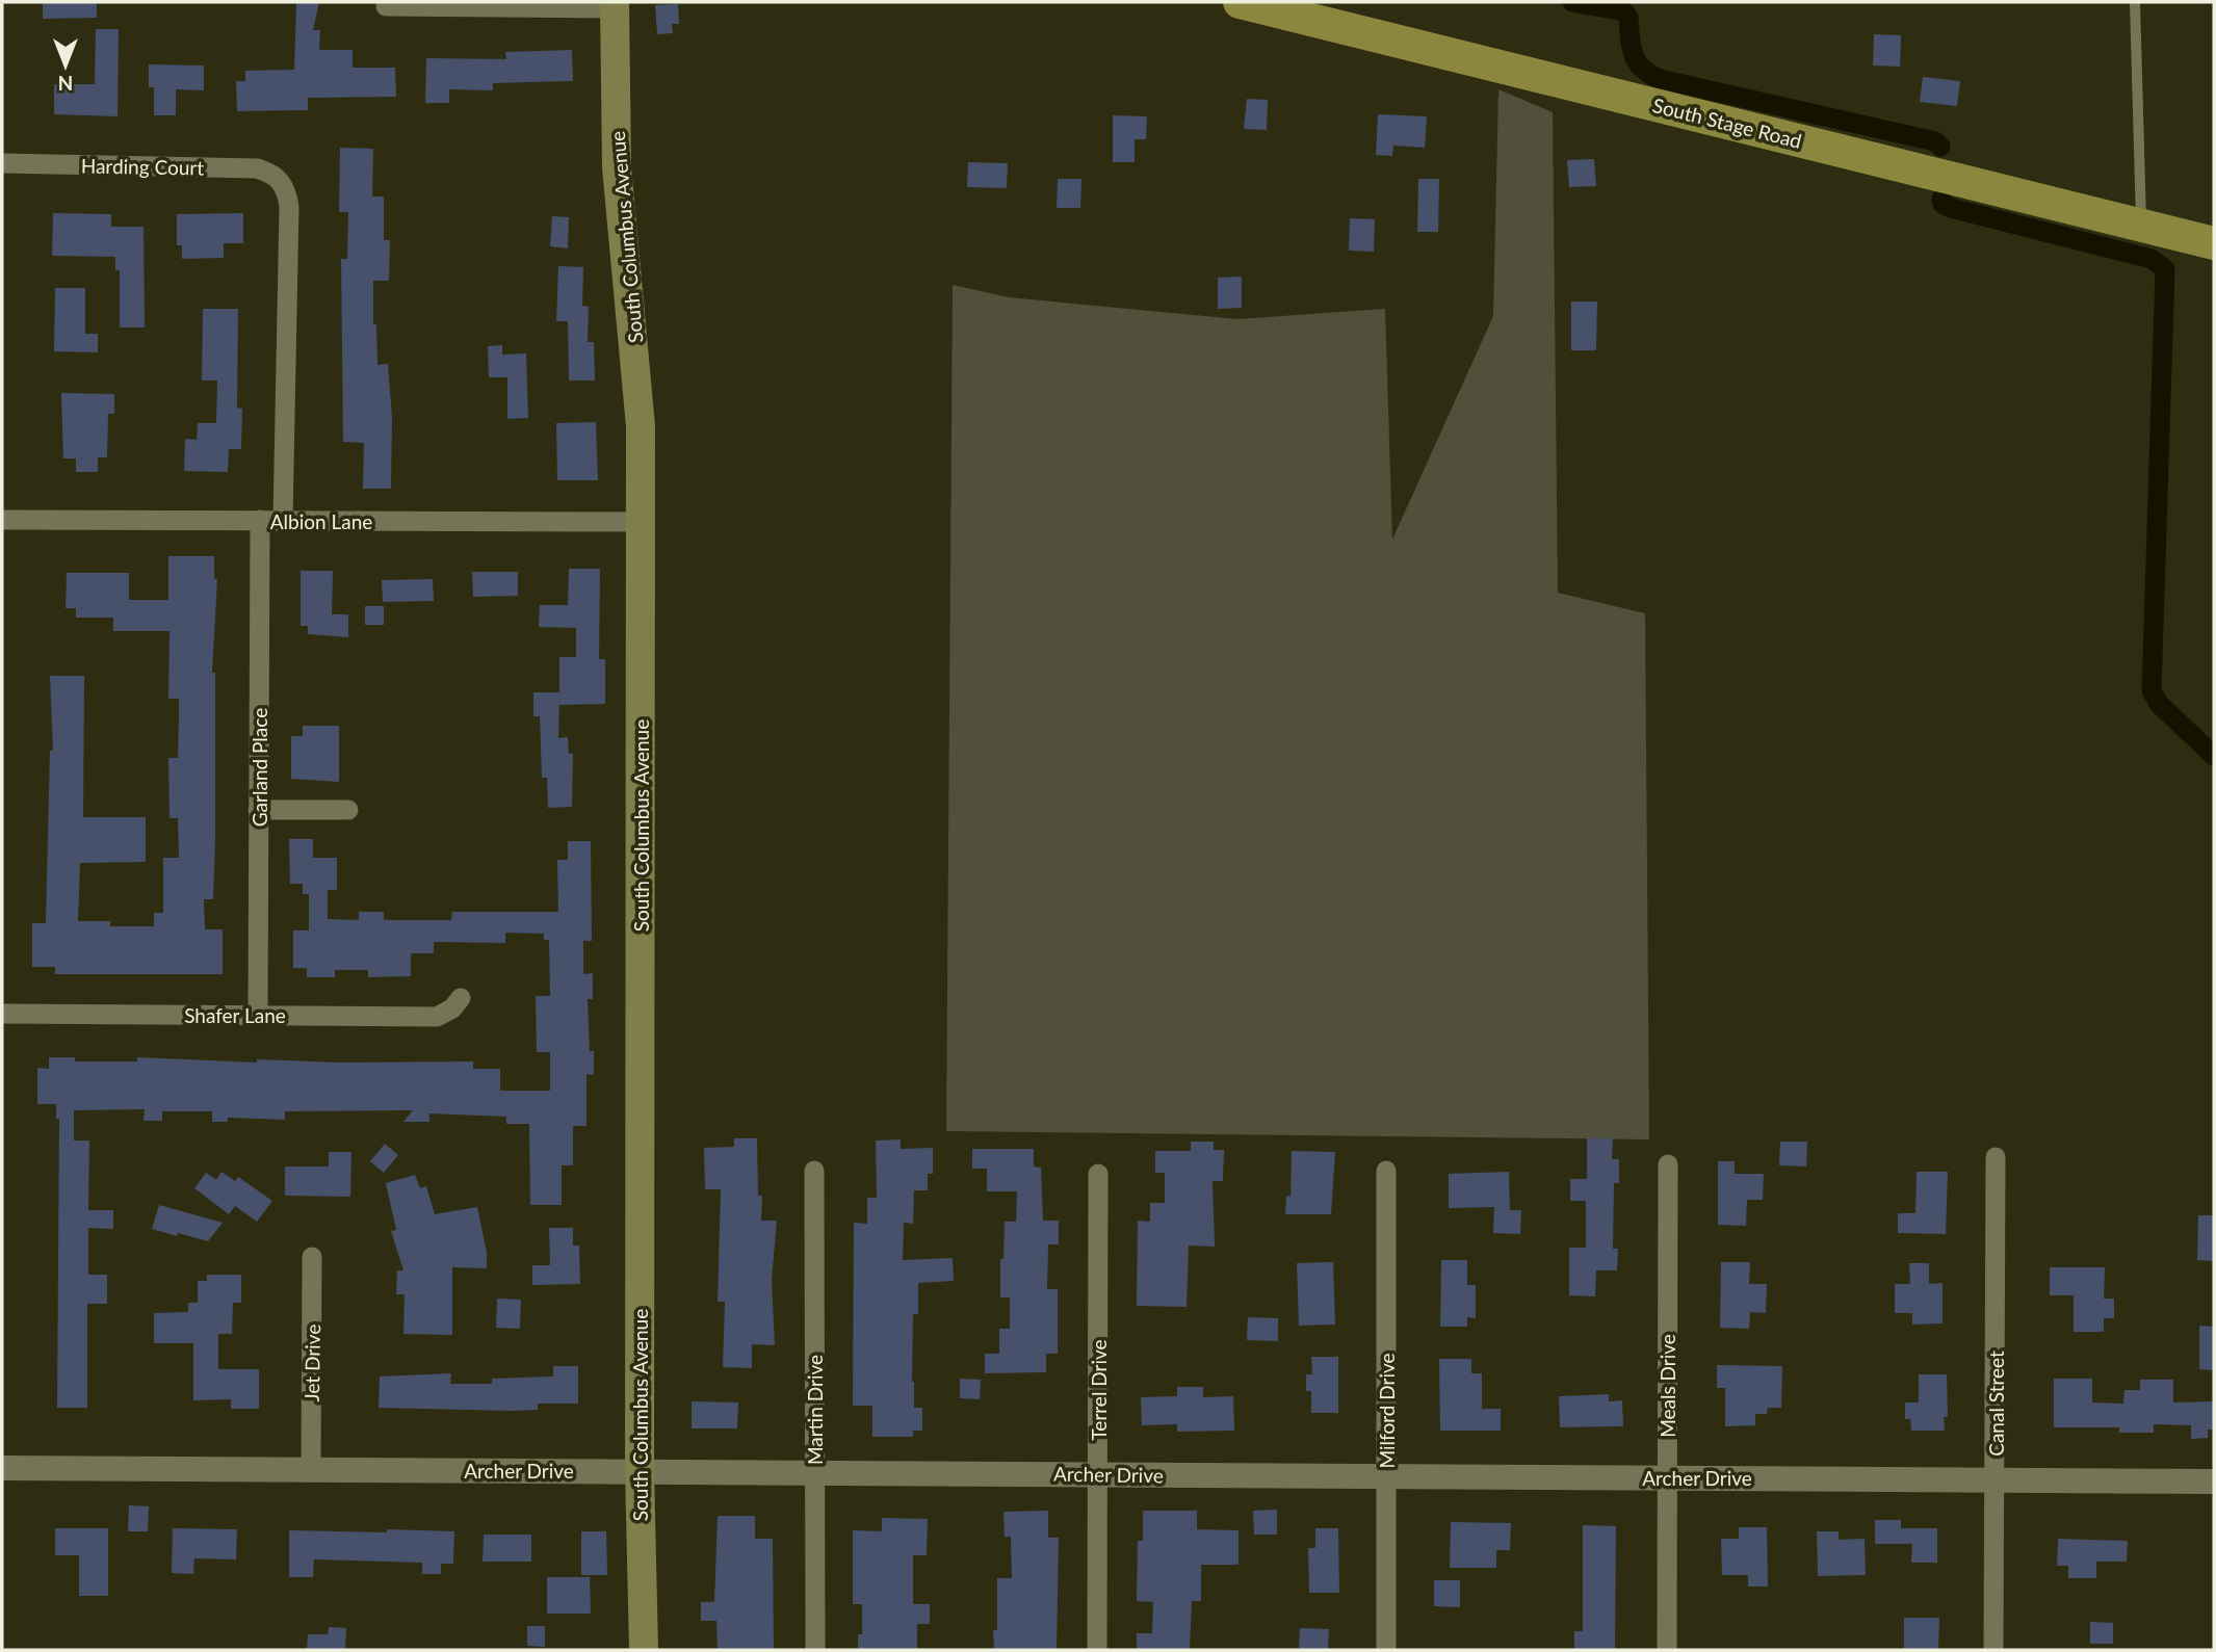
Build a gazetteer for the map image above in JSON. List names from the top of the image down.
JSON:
{
  "streets": {
    "main road": ["South Stage Road", "South Columbus Avenue"],
    "street": [
      "Harding Court",
      "Albion Lane",
      "Garland Place",
      "Shafer Lane",
      "Jet Drive",
      "Meals Drive",
      "Terrel Drive",
      "Canal Street",
      "Martin Drive",
      "Milford Drive",
      "Archer Drive"
    ]
  },
  "crossings": [
    ["Harding Court", "Albion Lane"],
    ["South Columbus Avenue", "Albion Lane"],
    ["South Columbus Avenue", "Archer Drive"],
    ["Albion Lane", "Garland Place"],
    ["Garland Place", "Shafer Lane"],
    ["Jet Drive", "Archer Drive"],
    ["Meals Drive", "Archer Drive"],
    ["Terrel Drive", "Archer Drive"],
    ["Canal Street", "Archer Drive"],
    ["Martin Drive", "Archer Drive"],
    ["Milford Drive", "Archer Drive"]
  ],
  "north": "bottom"
}
